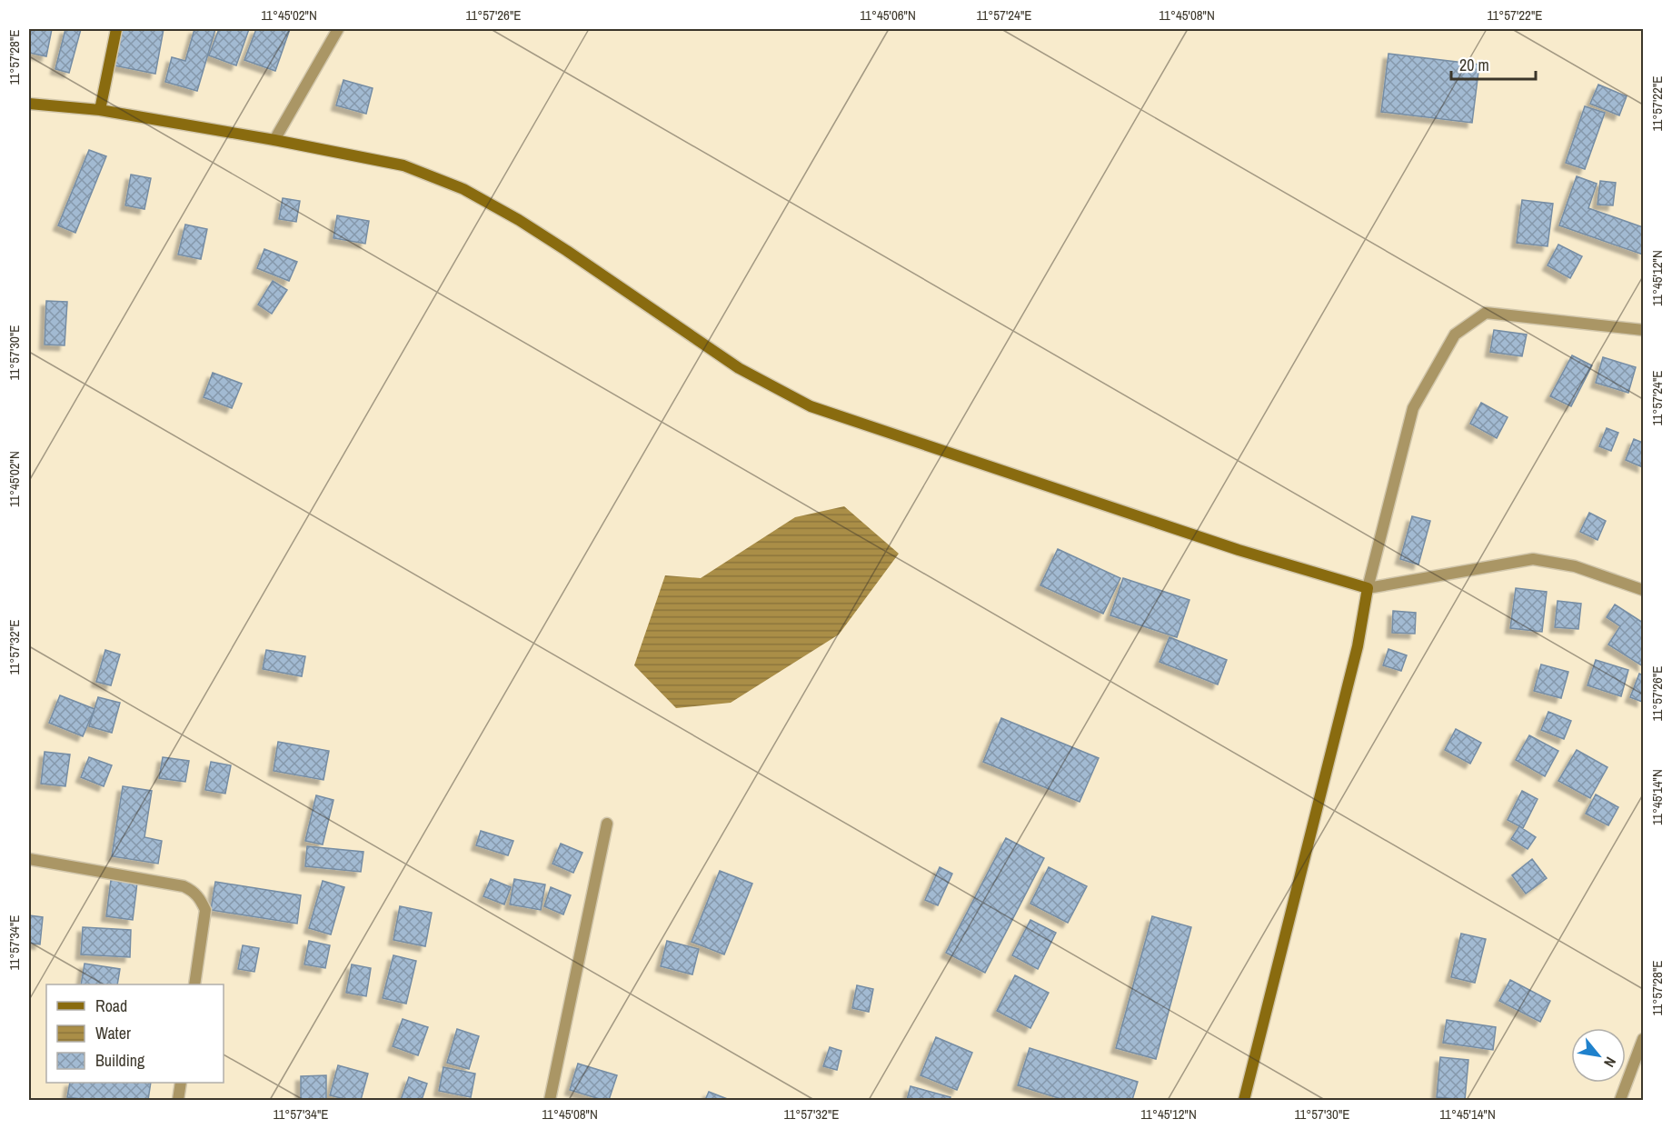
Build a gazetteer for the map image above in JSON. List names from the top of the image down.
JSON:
{
  "legend": ["Road", "Water", "Building"],
  "scale_bar": "20 m",
  "north": "bottom right",
  "coordinates": [
    "11°45'02\"N",
    "11°57'26\"E",
    "11°45'06\"N",
    "11°57'24\"E",
    "11°45'08\"N",
    "11°57'22\"E",
    "11°57'28\"E",
    "11°45'12\"N",
    "11°57'30\"E",
    "11°57'32\"E",
    "11°45'14\"N",
    "11°57'34\"E"
  ]
}
